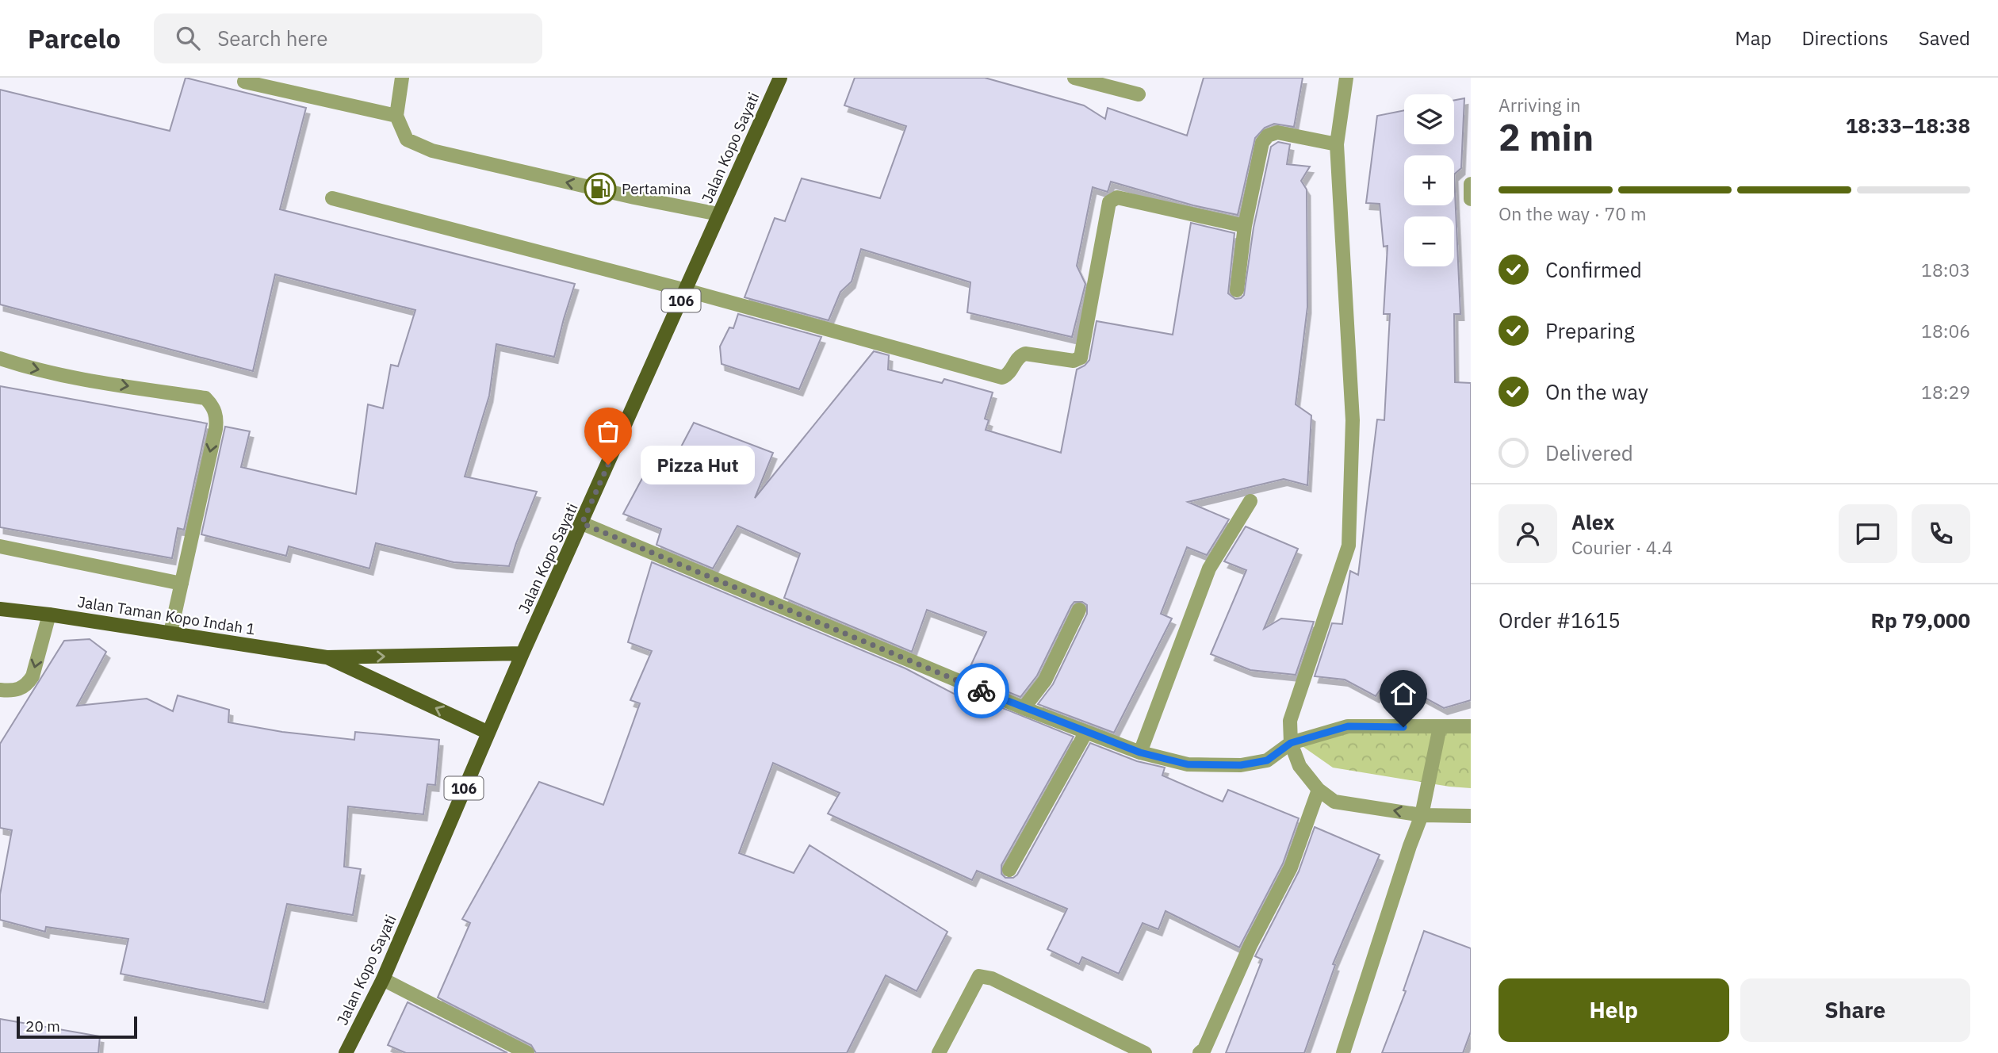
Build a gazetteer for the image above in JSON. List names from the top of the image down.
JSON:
{
  "streets": {
    "main road": ["Jalan Kopo Sayati", "106", "Jalan Taman Kopo Indah 1"]
  },
  "crossings": [
    ["Jalan Kopo Sayati", "Jalan Taman Kopo Indah 1"]
  ],
  "places": {
    "fuel station": ["Pertamina"],
    "other": ["Pizza Hut"]
  },
  "scale_bar": "20 m",
  "page": {
    "header": "Parcelo",
    "search": "Search here",
    "nav": ["Map", "Directions", "Saved"],
    "heading": ["2 min", "Arriving in", "18:33–18:38"],
    "panel": [
      "Alex",
      "Courier · 4.4",
      "Order #1615",
      "Rp 79,000"
    ],
    "map_buttons": ["+", "−"],
    "bar": "On the way · 70 m",
    "list": [
      ["Confirmed", "18:03"],
      ["Preparing", "18:06"],
      ["On the way", "18:29"],
      "Delivered"
    ],
    "bubble": "Pizza Hut",
    "buttons": ["Help", "Share"],
    "scale": "20 m"
  }
}
